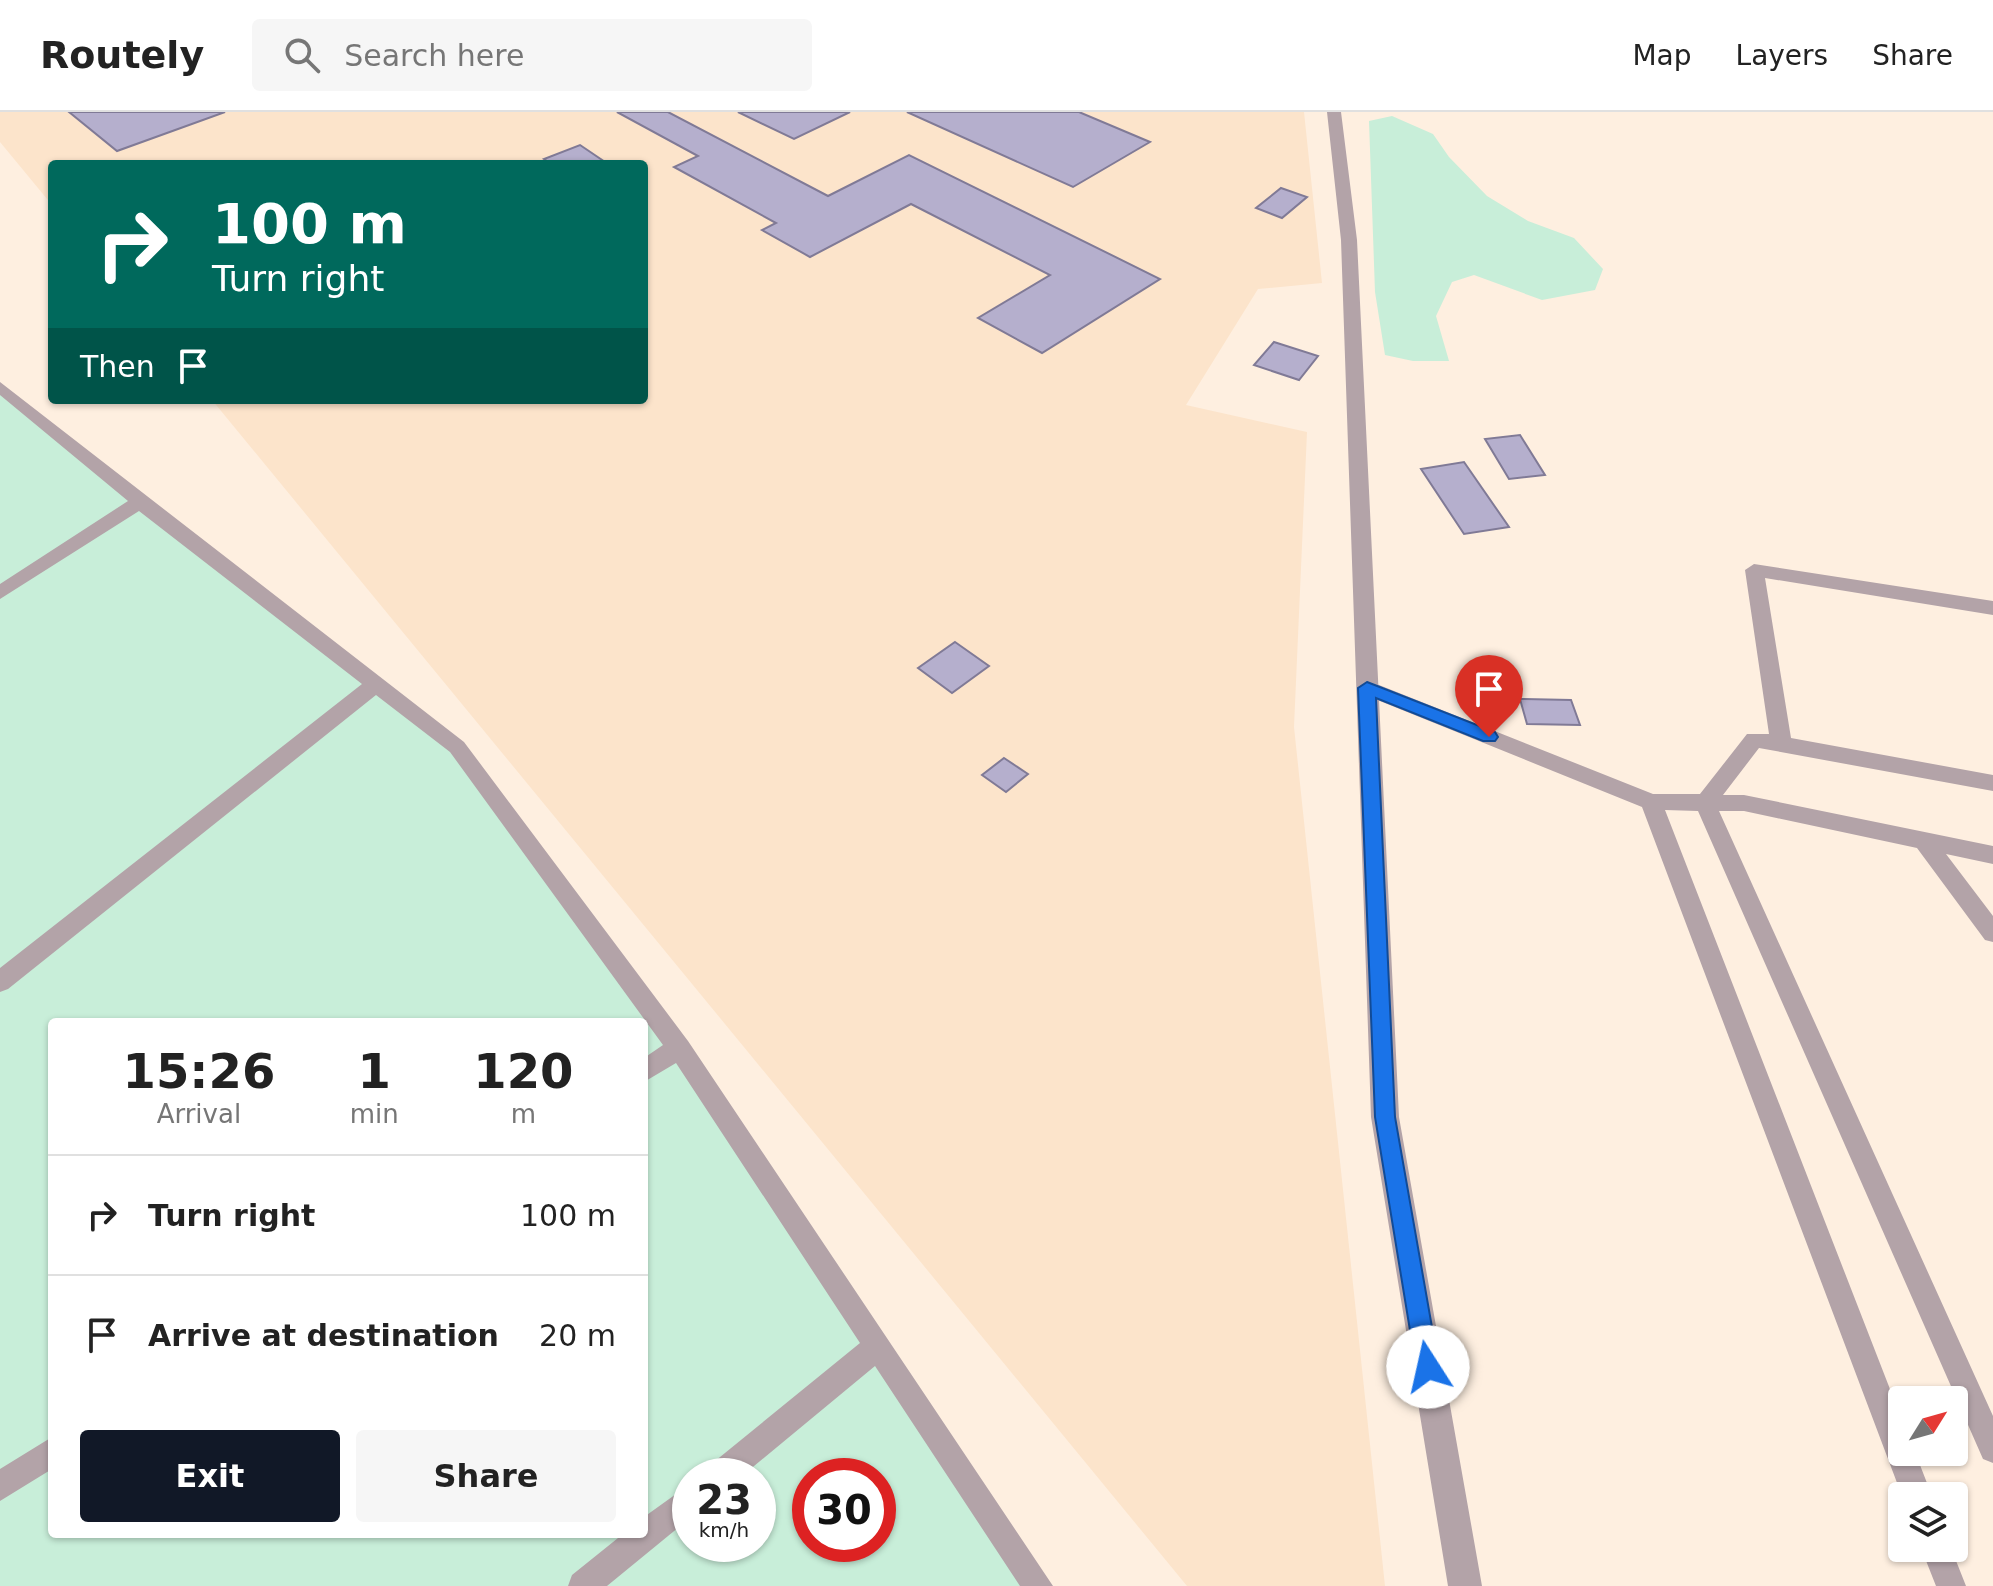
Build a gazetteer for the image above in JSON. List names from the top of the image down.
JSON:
{
  "north": "top right",
  "page": {
    "header": "Routely",
    "search": "Search here",
    "nav": ["Map", "Layers", "Share"],
    "turn": ["100 m", "Turn right"],
    "then": "Then",
    "eta": [
      "15:26",
      "Arrival",
      "1",
      "min",
      "120",
      "m"
    ],
    "list": [
      {
        "name": "Turn right",
        "value": "100 m"
      },
      {
        "name": "Arrive at destination",
        "value": "20 m"
      }
    ],
    "buttons": ["Exit", "Share"],
    "speed": "23 km/h",
    "limit": "30"
  }
}
